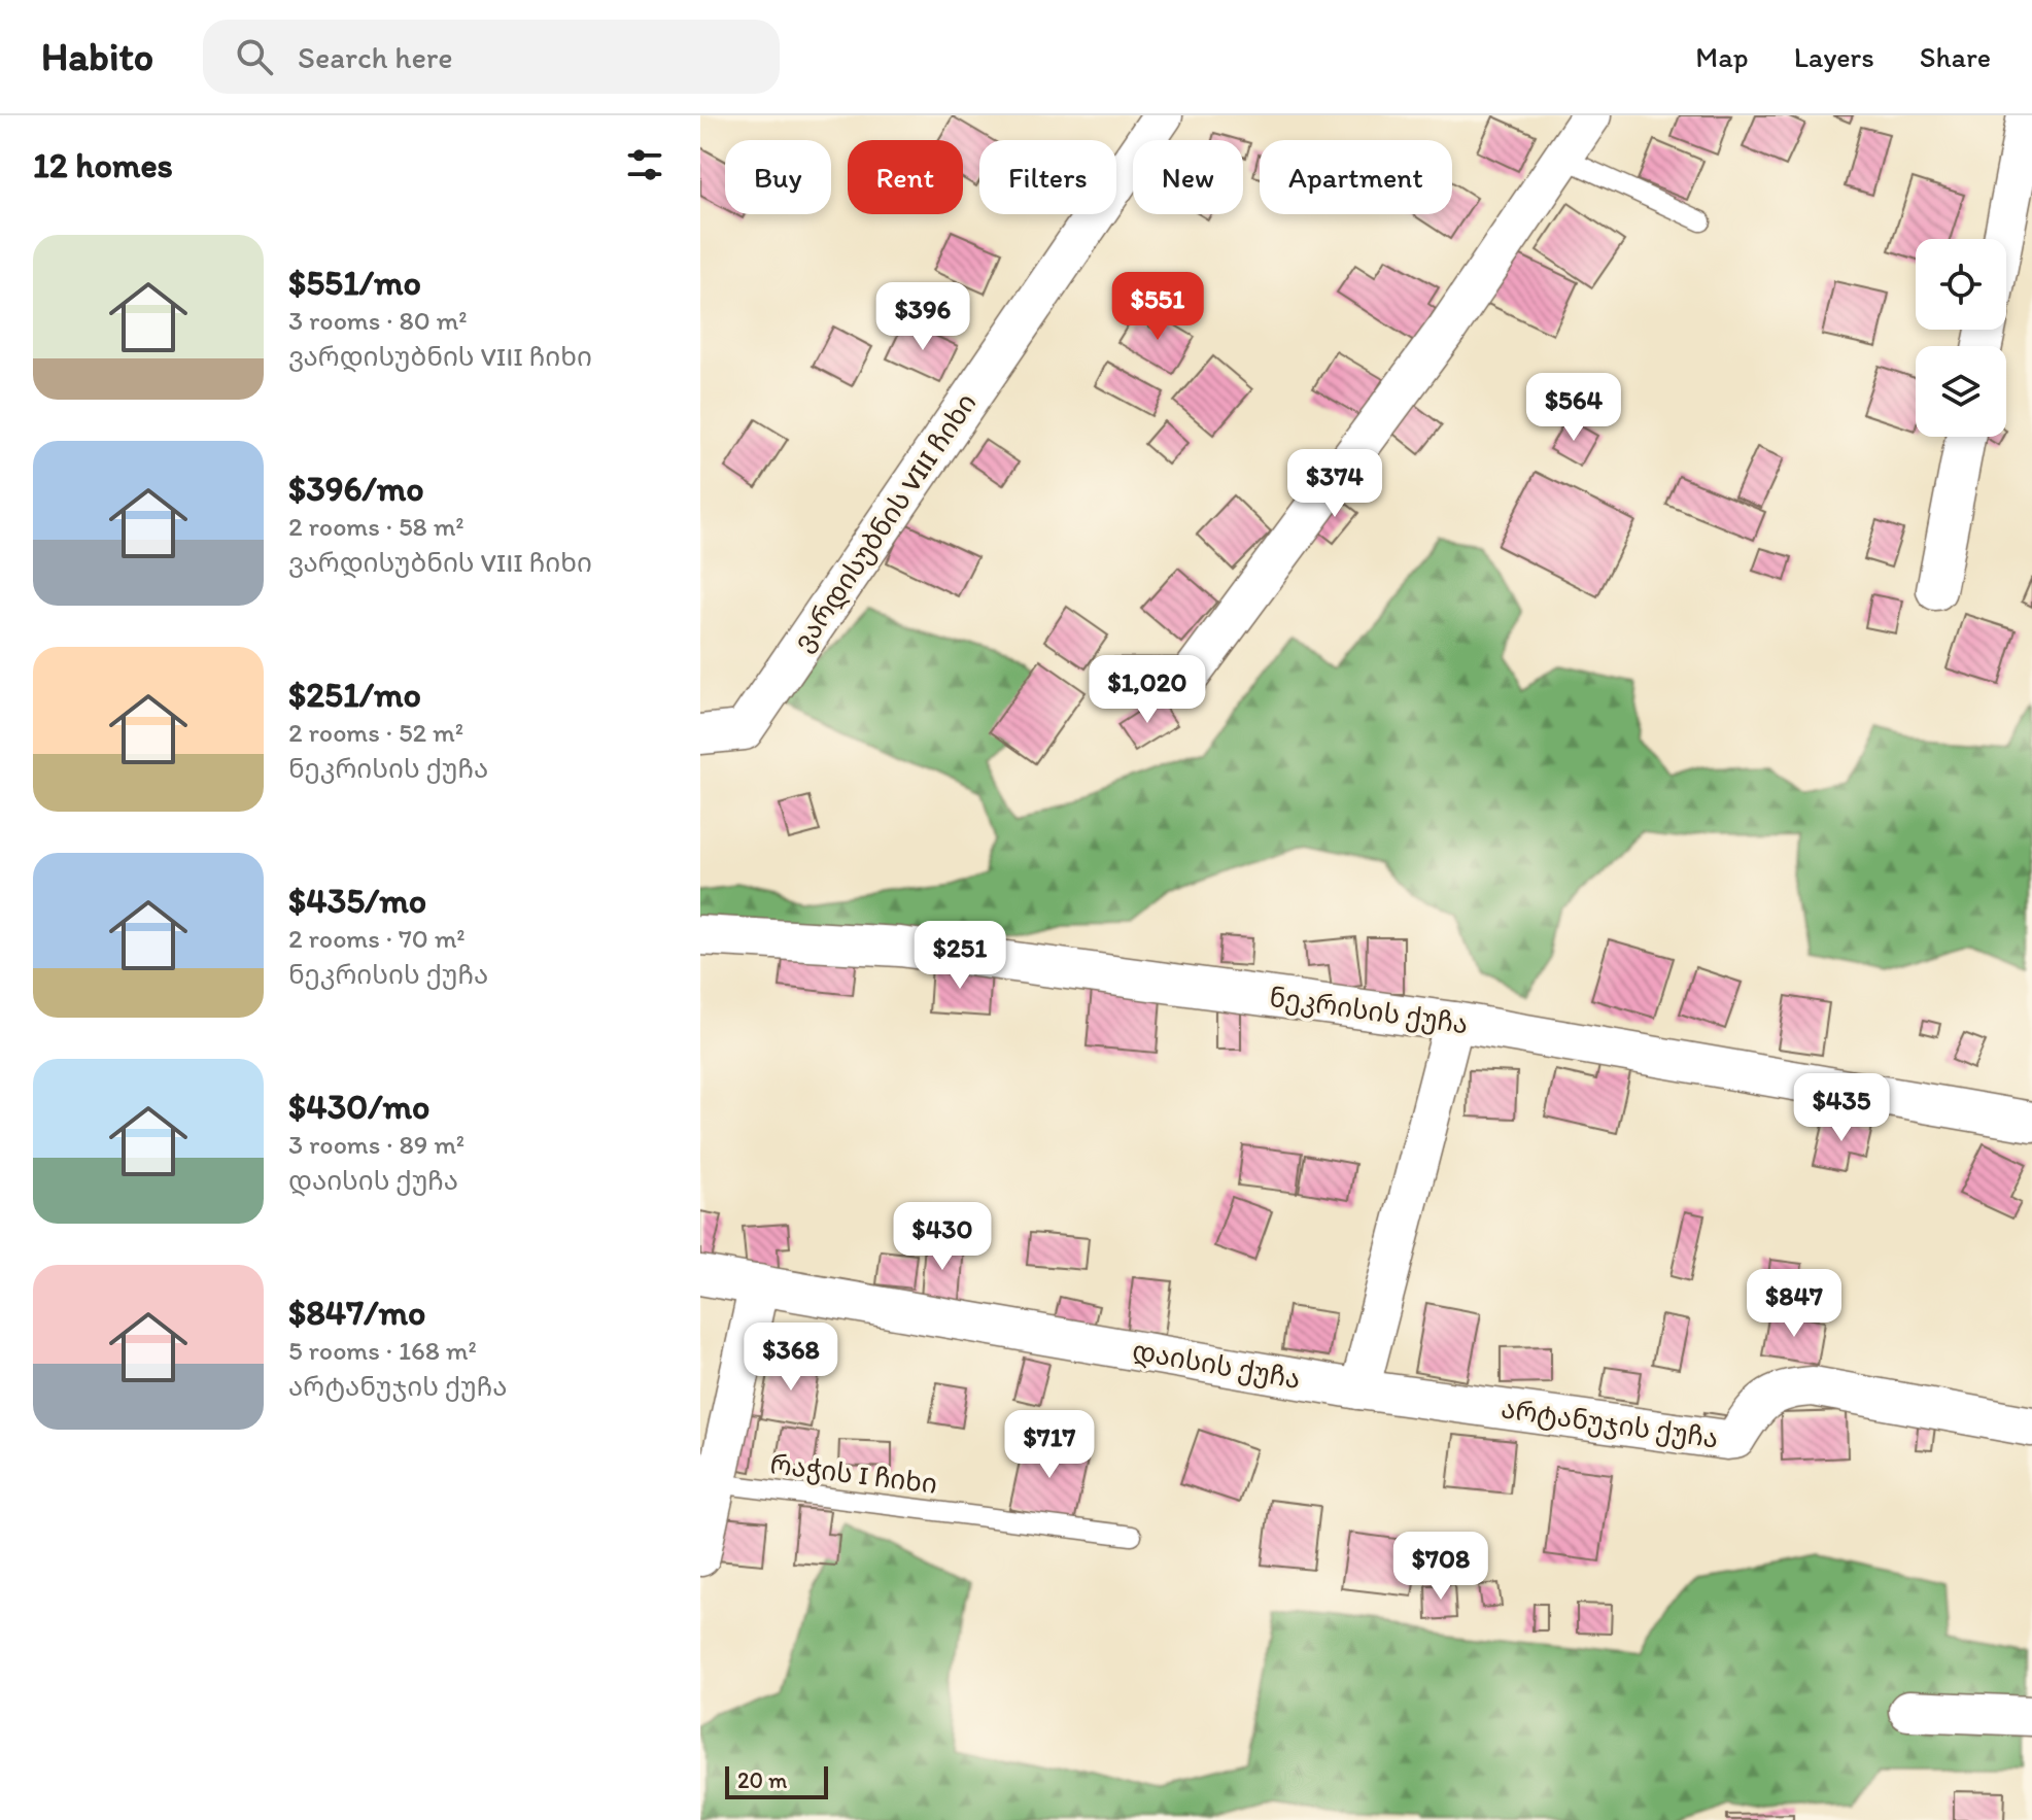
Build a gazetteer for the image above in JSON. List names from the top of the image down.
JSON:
{
  "streets": {
    "street": [
      "ვარდისუბნის VIII ჩიხი",
      "ნეკრისის ქუჩა",
      "დაისის ქუჩა",
      "არტანუჯის ქუჩა"
    ],
    "lane": ["რაჭის I ჩიხი"]
  },
  "crossings": [
    ["დაისის ქუჩა", "არტანუჯის ქუჩა"]
  ],
  "scale_bar": "20 m",
  "page": {
    "header": "Habito",
    "search": "Search here",
    "nav": ["Map", "Layers", "Share"],
    "heading": "12 homes",
    "chip": [
      "Buy",
      "Rent",
      "Filters",
      "New",
      "Apartment"
    ],
    "list": [
      {
        "name": "$551/mo",
        "note": "3 rooms · 80 m² · ვარდისუბნის VIII ჩიხი"
      },
      {
        "name": "$396/mo",
        "note": "2 rooms · 58 m² · ვარდისუბნის VIII ჩიხი"
      },
      {
        "name": "$251/mo",
        "note": "2 rooms · 52 m² · ნეკრისის ქუჩა"
      },
      {
        "name": "$435/mo",
        "note": "2 rooms · 70 m² · ნეკრისის ქუჩა"
      },
      {
        "name": "$430/mo",
        "note": "3 rooms · 89 m² · დაისის ქუჩა"
      },
      {
        "name": "$847/mo",
        "note": "5 rooms · 168 m² · არტანუჯის ქუჩა"
      }
    ],
    "price": [
      "$551",
      "$396",
      "$564",
      "$374",
      "$1,020",
      "$251",
      "$435",
      "$430",
      "$847",
      "$368",
      "$717",
      "$708"
    ],
    "scale": "20 m"
  }
}
